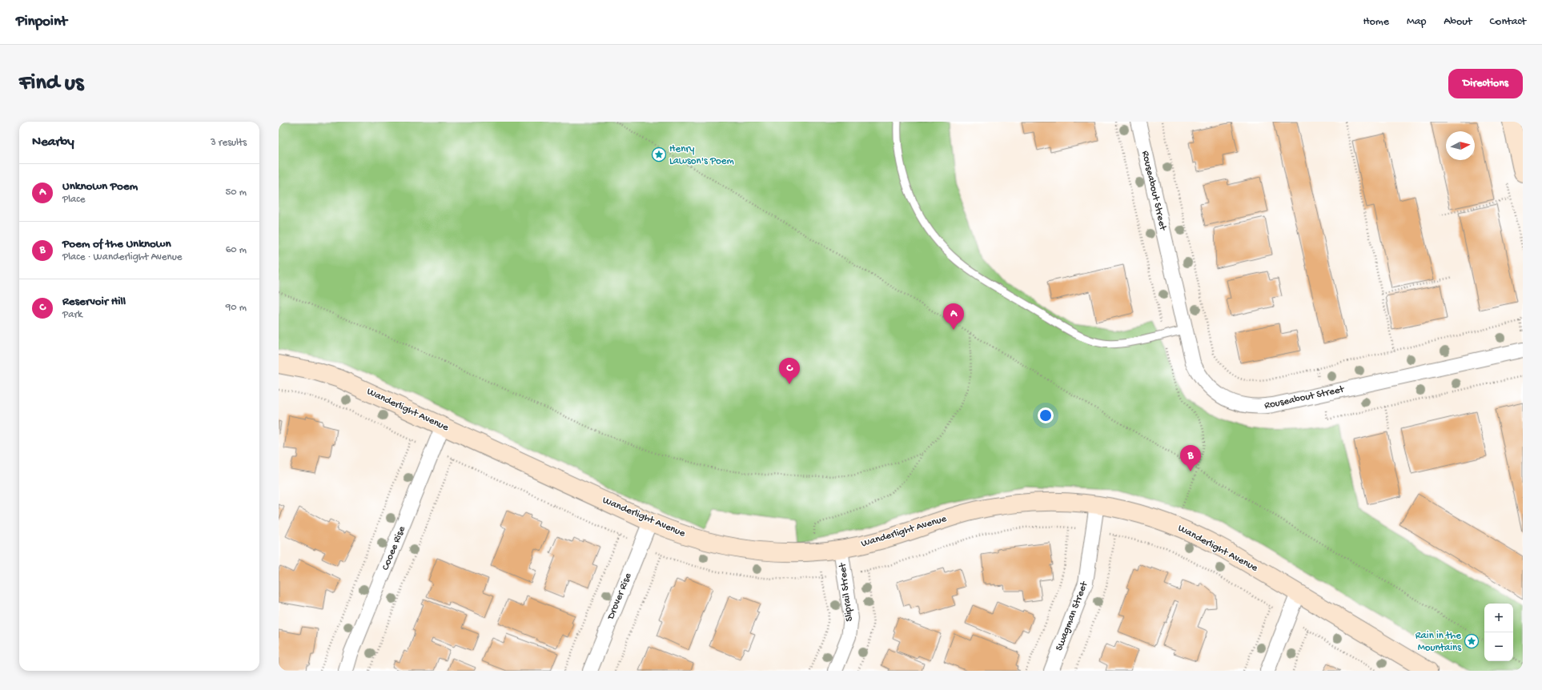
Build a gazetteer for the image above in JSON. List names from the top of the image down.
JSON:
{
  "streets": {
    "street": [
      "Rouseabout Street",
      "Wanderlight Avenue",
      "Cooee Rise",
      "Sliprail Street",
      "Drover Rise",
      "Swagman Street"
    ]
  },
  "crossings": [
    ["Wanderlight Avenue", "Cooee Rise"],
    ["Wanderlight Avenue", "Sliprail Street"],
    ["Wanderlight Avenue", "Drover Rise"],
    ["Wanderlight Avenue", "Swagman Street"]
  ],
  "places": {
    "place": ["Henry Lawson's Poem", "Rain in the Mountains"]
  },
  "north": "right",
  "page": {
    "header": "Pinpoint",
    "nav": [
      "Home",
      "Map",
      "About",
      "Contact"
    ],
    "buttons": "Directions",
    "title": "Find us",
    "heading": ["Nearby", "3 results"],
    "list": [
      {
        "mark": "A",
        "name": "Unknown Poem",
        "note": "Place",
        "value": "50 m"
      },
      {
        "mark": "B",
        "name": "Poem of the Unknown",
        "note": "Place · Wanderlight Avenue",
        "value": "60 m"
      },
      {
        "mark": "C",
        "name": "Reservoir Hill",
        "note": "Park",
        "value": "90 m"
      }
    ],
    "pins": ["A", "C", "B"],
    "map_buttons": ["+", "−"]
  }
}
